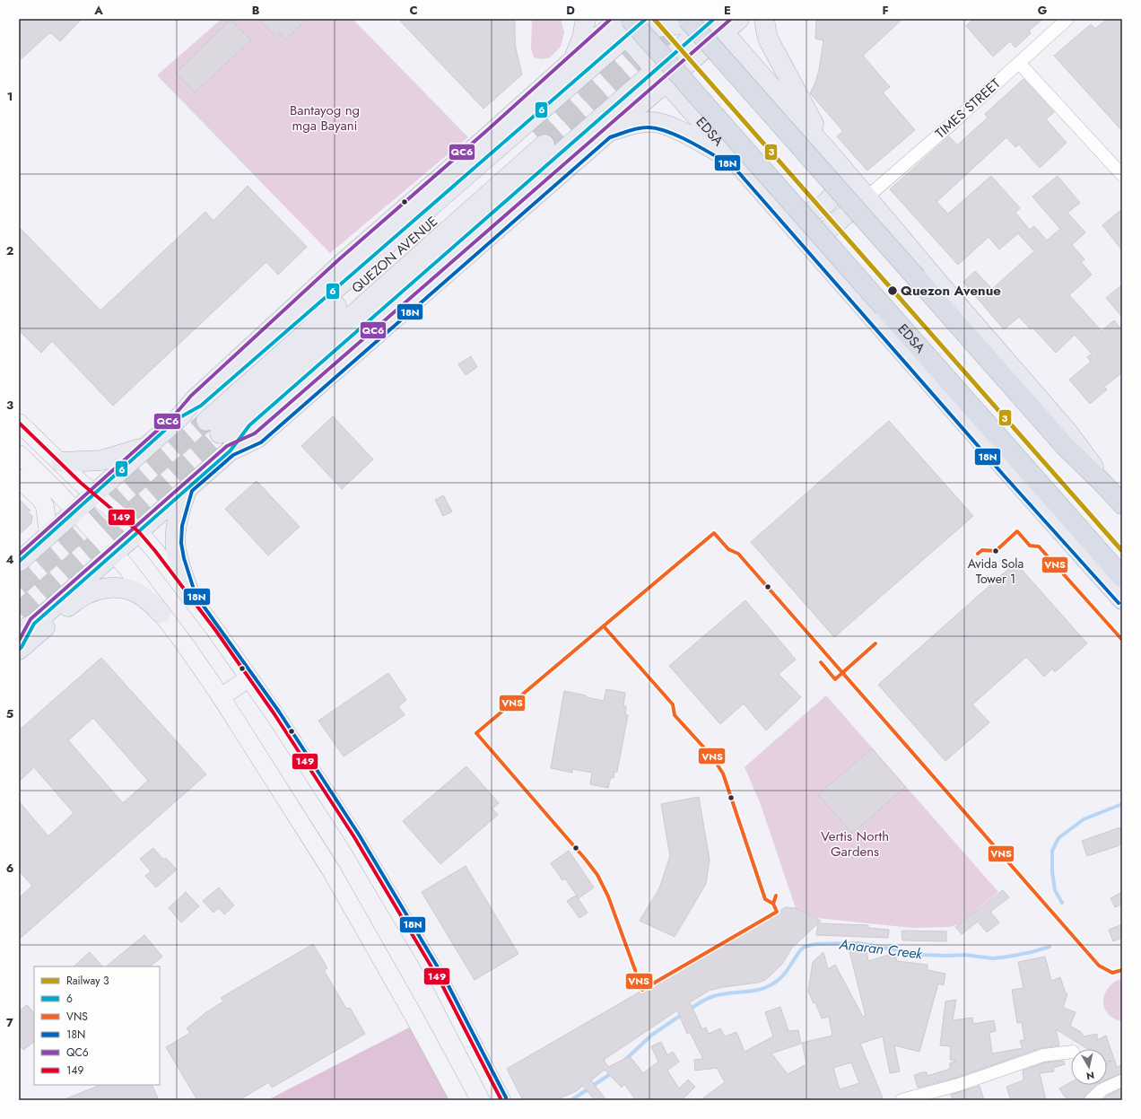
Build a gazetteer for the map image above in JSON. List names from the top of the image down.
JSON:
{
  "streets": {
    "highway": ["EDSA"],
    "main road": ["QUEZON AVENUE"],
    "street": ["TIMES STREET"]
  },
  "crossings": [
    ["EDSA", "QUEZON AVENUE"]
  ],
  "water": ["Anaran Creek"],
  "parks": ["Bantayog ng mga Bayani", "Vertis North Gardens"],
  "places": ["Quezon Avenue", "Avida Sola Tower 1"],
  "lines": [
    "rail line 3",
    "transit line 6",
    "transit line QC6",
    "transit line 18N",
    "transit line 149",
    "transit line VNS"
  ],
  "legend": [
    "Railway 3",
    "6",
    "VNS",
    "18N",
    "QC6",
    "149"
  ],
  "north": "bottom",
  "grid": {
    "columns": [
      "A",
      "B",
      "C",
      "D",
      "E",
      "F",
      "G"
    ],
    "rows": [
      "1",
      "2",
      "3",
      "4",
      "5",
      "6",
      "7"
    ]
  }
}
